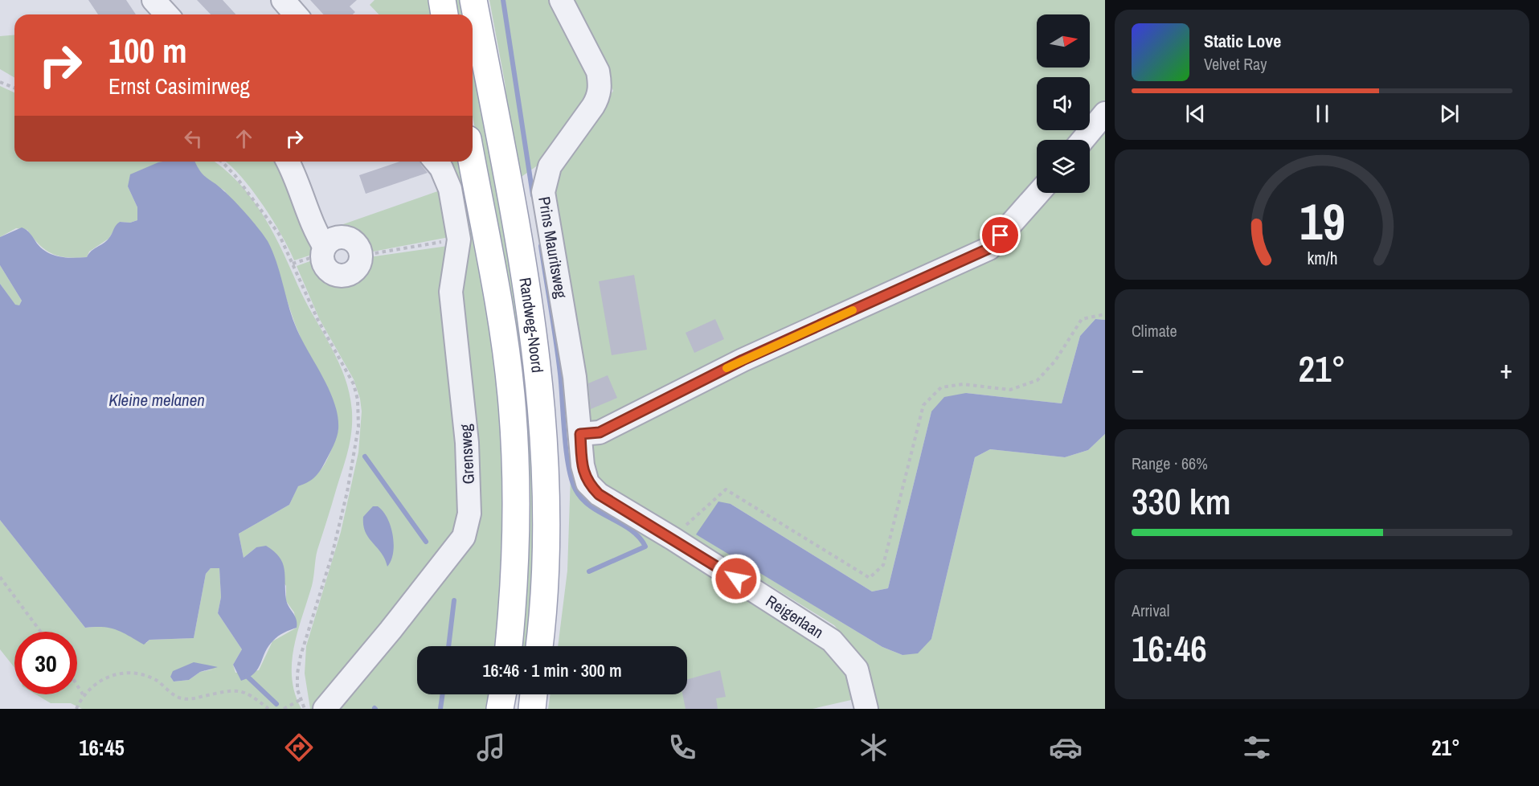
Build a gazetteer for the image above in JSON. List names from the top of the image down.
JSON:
{
  "streets": {
    "main road": ["Randweg-Noord"],
    "street": ["Prins Mauritsweg", "Grensweg", "Reigerlaan"]
  },
  "crossings": [
    ["Prins Mauritsweg", "Reigerlaan"]
  ],
  "water": ["Kleine melanen"],
  "north": "right",
  "page": {
    "turn": ["100 m", "Ernst Casimirweg"],
    "song": ["Static Love", "Velvet Ray"],
    "tile": [
      "Climate",
      ["Range · 66%", "330 km"],
      ["Arrival", "16:46"]
    ],
    "heat": ["−", "21°", "+"],
    "limit": "30",
    "trip": "16:46 · 1 min · 300 m",
    "tabs": ["16:45", "21°"],
    "gauge": ["19", "km/h"]
  }
}
